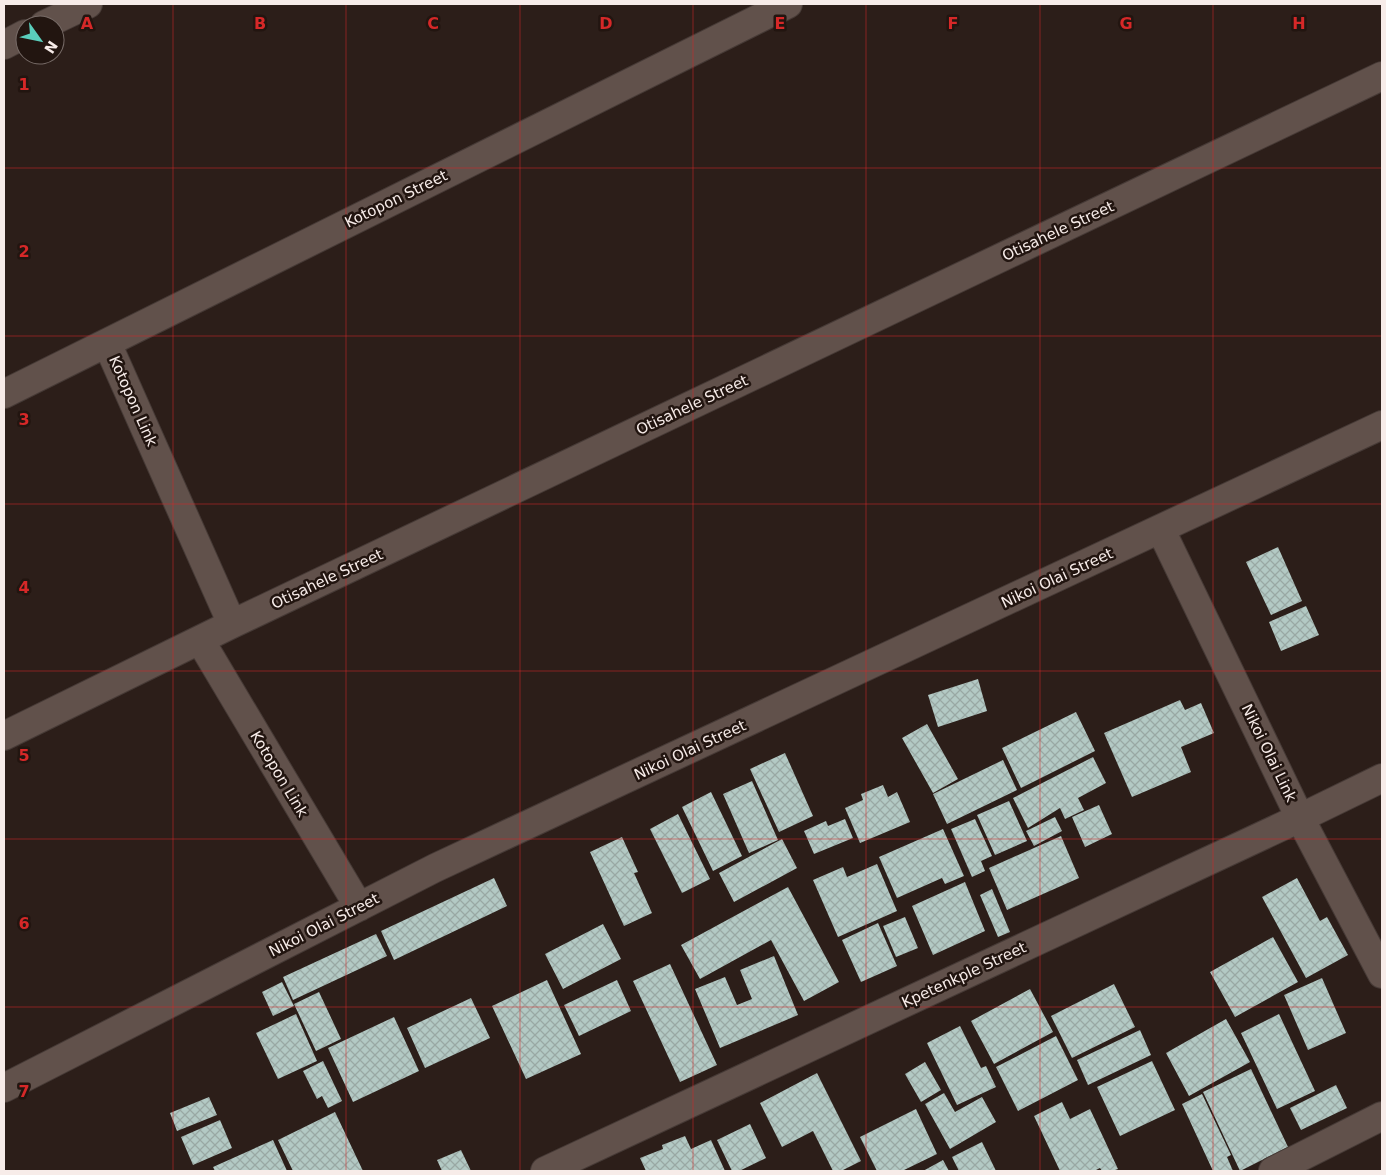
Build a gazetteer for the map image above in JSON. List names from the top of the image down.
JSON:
{
  "streets": {
    "street": [
      "Kotopon Street",
      "Otisahele Street",
      "Kotopon Link",
      "Nikoi Olai Street",
      "Nikoi Olai Link",
      "Kpetenkple Street"
    ]
  },
  "crossings": [
    ["Kotopon Street", "Kotopon Link"],
    ["Otisahele Street", "Kotopon Link"],
    ["Kotopon Link", "Nikoi Olai Street"],
    ["Nikoi Olai Street", "Nikoi Olai Link"],
    ["Nikoi Olai Link", "Kpetenkple Street"]
  ],
  "north": "bottom right",
  "grid": {
    "columns": [
      "A",
      "B",
      "C",
      "D",
      "E",
      "F",
      "G",
      "H"
    ],
    "rows": [
      "1",
      "2",
      "3",
      "4",
      "5",
      "6",
      "7"
    ]
  }
}
